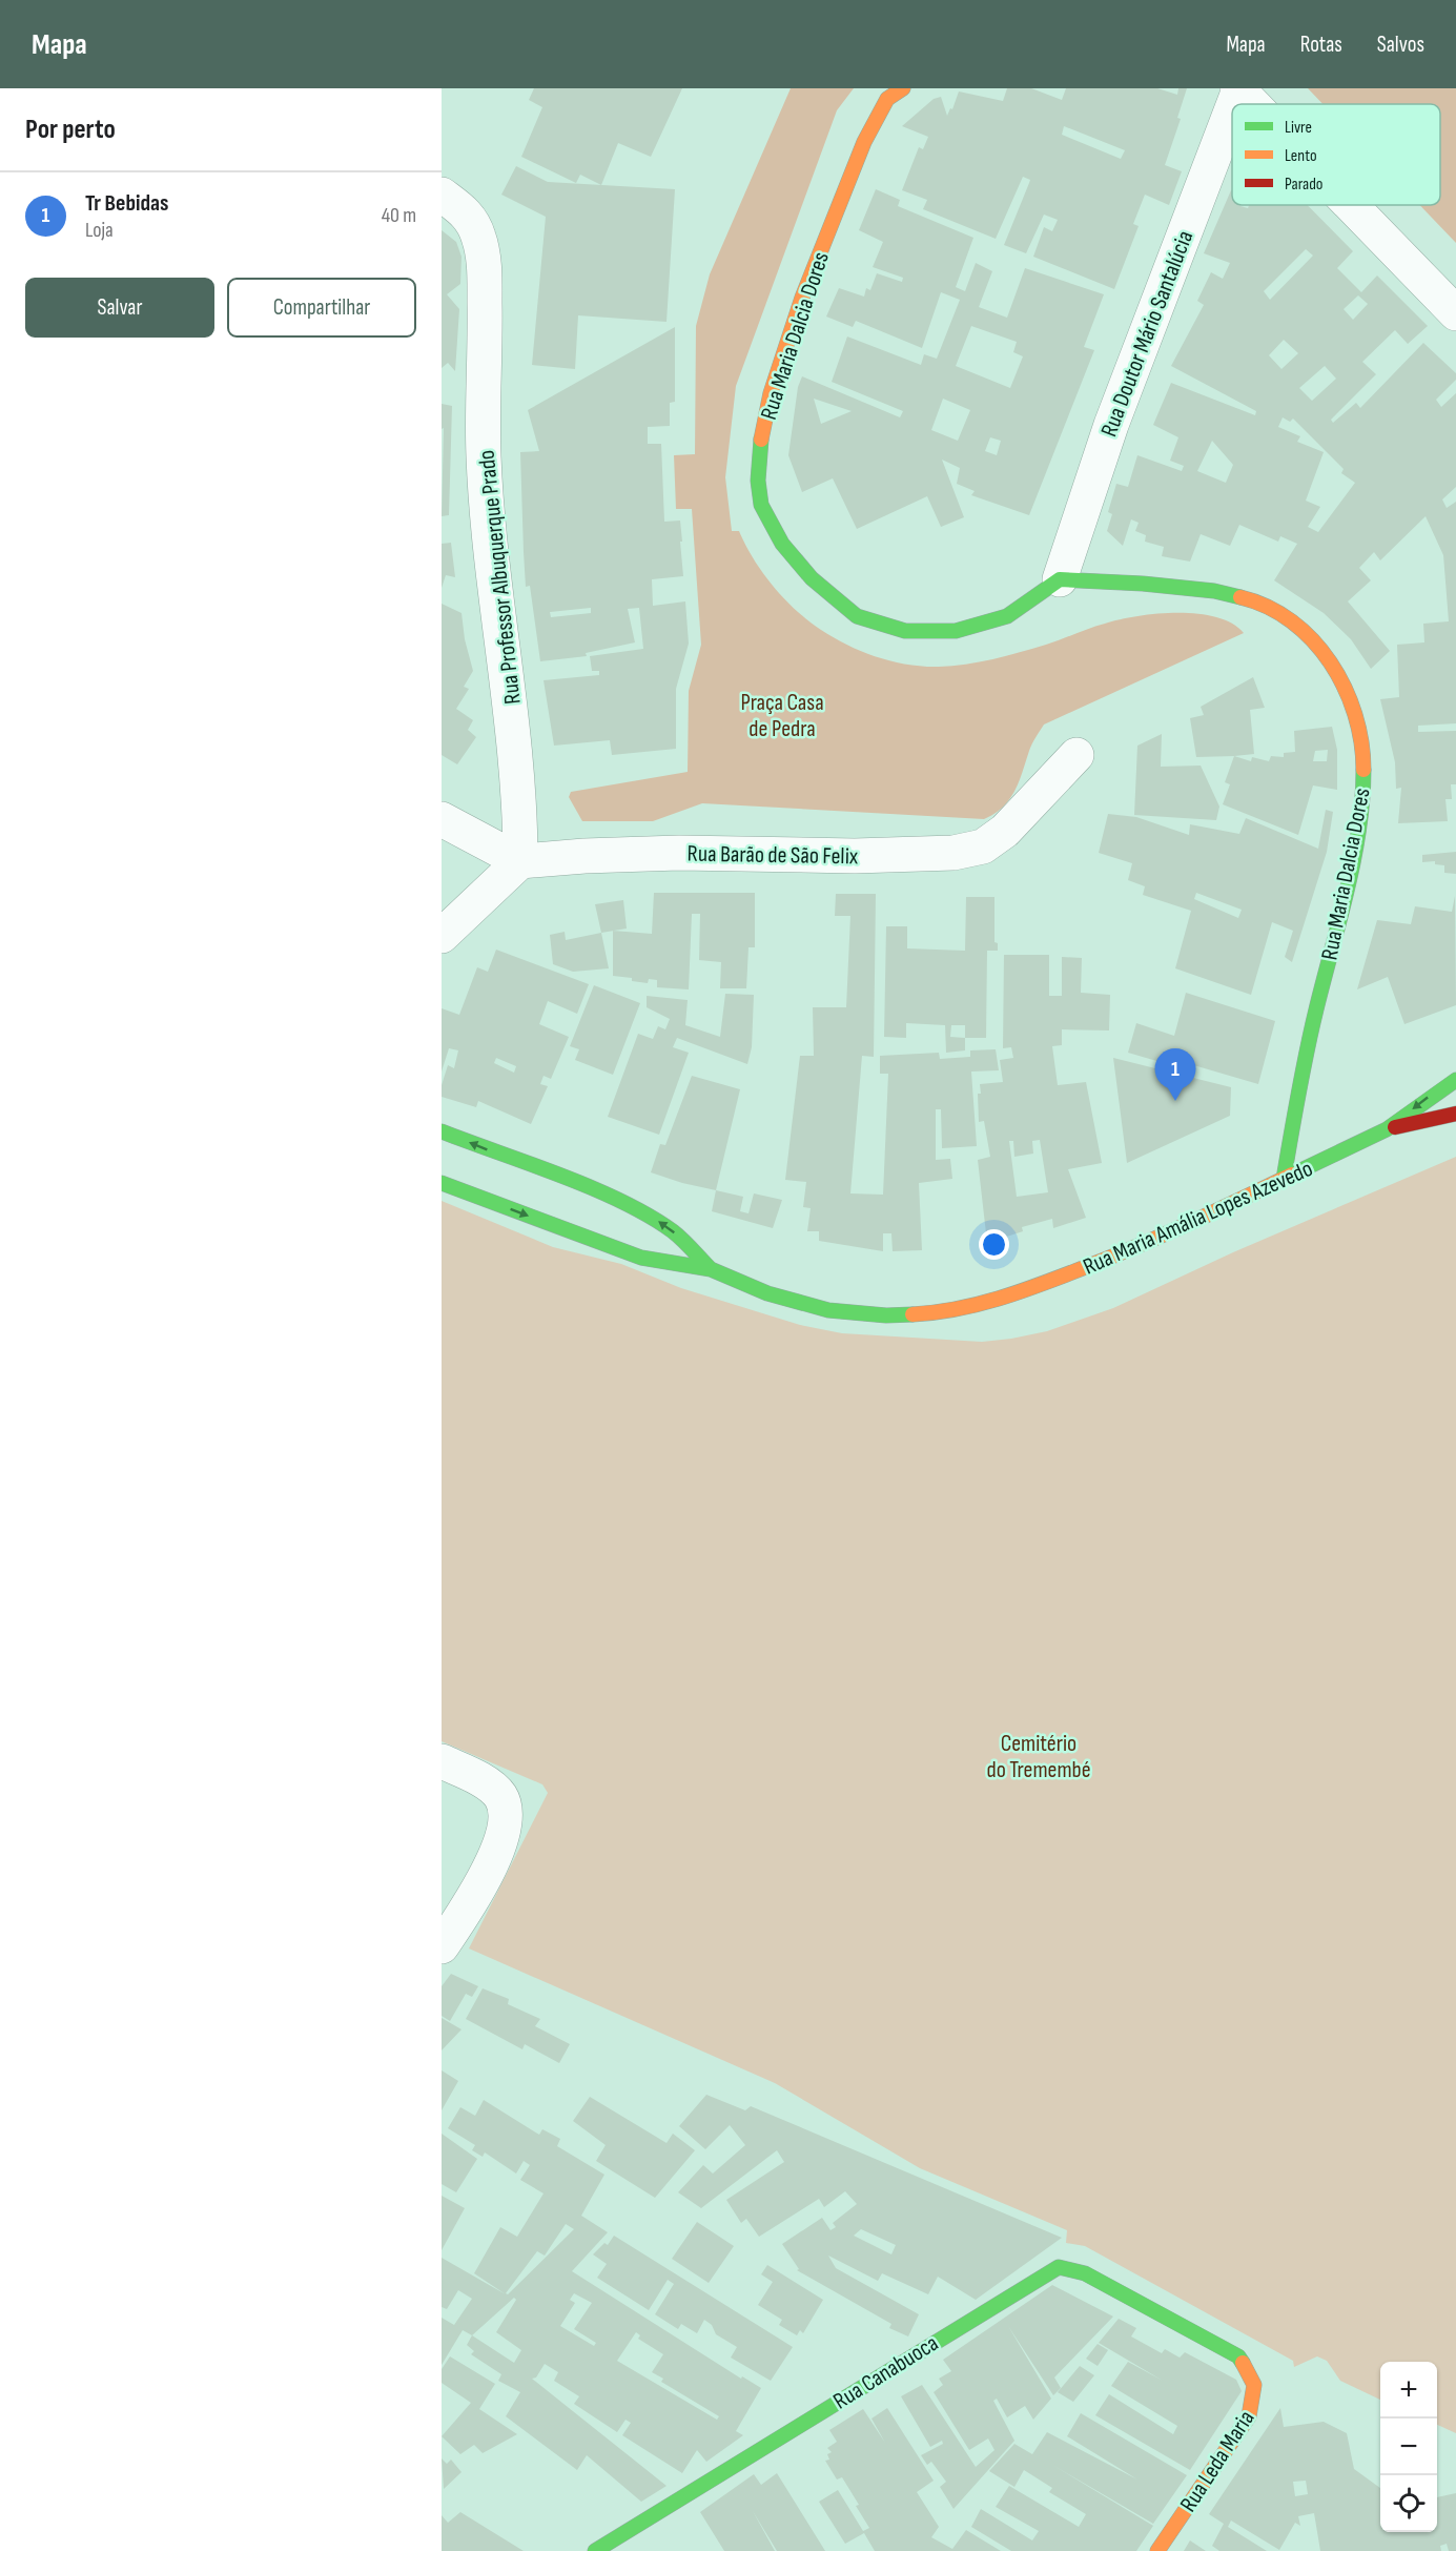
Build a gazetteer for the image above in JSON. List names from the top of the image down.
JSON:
{
  "streets": {
    "street": [
      "Rua Doutor Mário Santalúcia",
      "Rua Maria Dalcia Dores",
      "Rua Professor Albuquerque Prado",
      "Rua Barão de São Felix",
      "Rua Maria Amália Lopes Azevedo",
      "Rua Canabuoca",
      "Rua Leda Maria"
    ]
  },
  "crossings": [
    ["Rua Doutor Mário Santalúcia", "Rua Maria Dalcia Dores"],
    ["Rua Maria Dalcia Dores", "Rua Maria Amália Lopes Azevedo"],
    ["Rua Professor Albuquerque Prado", "Rua Barão de São Felix"],
    ["Rua Canabuoca", "Rua Leda Maria"]
  ],
  "parks": ["Praça Casa de Pedra", "Cemitério do Tremembé"],
  "legend": ["Livre", "Lento", "Parado"],
  "page": {
    "header": "Mapa",
    "nav": ["Mapa", "Rotas", "Salvos"],
    "heading": "Por perto",
    "list": [
      {
        "mark": "1",
        "name": "Tr Bebidas",
        "note": "Loja",
        "value": "40 m"
      }
    ],
    "buttons": ["Salvar", "Compartilhar"],
    "pins": "1",
    "map_buttons": ["+", "−"]
  }
}
